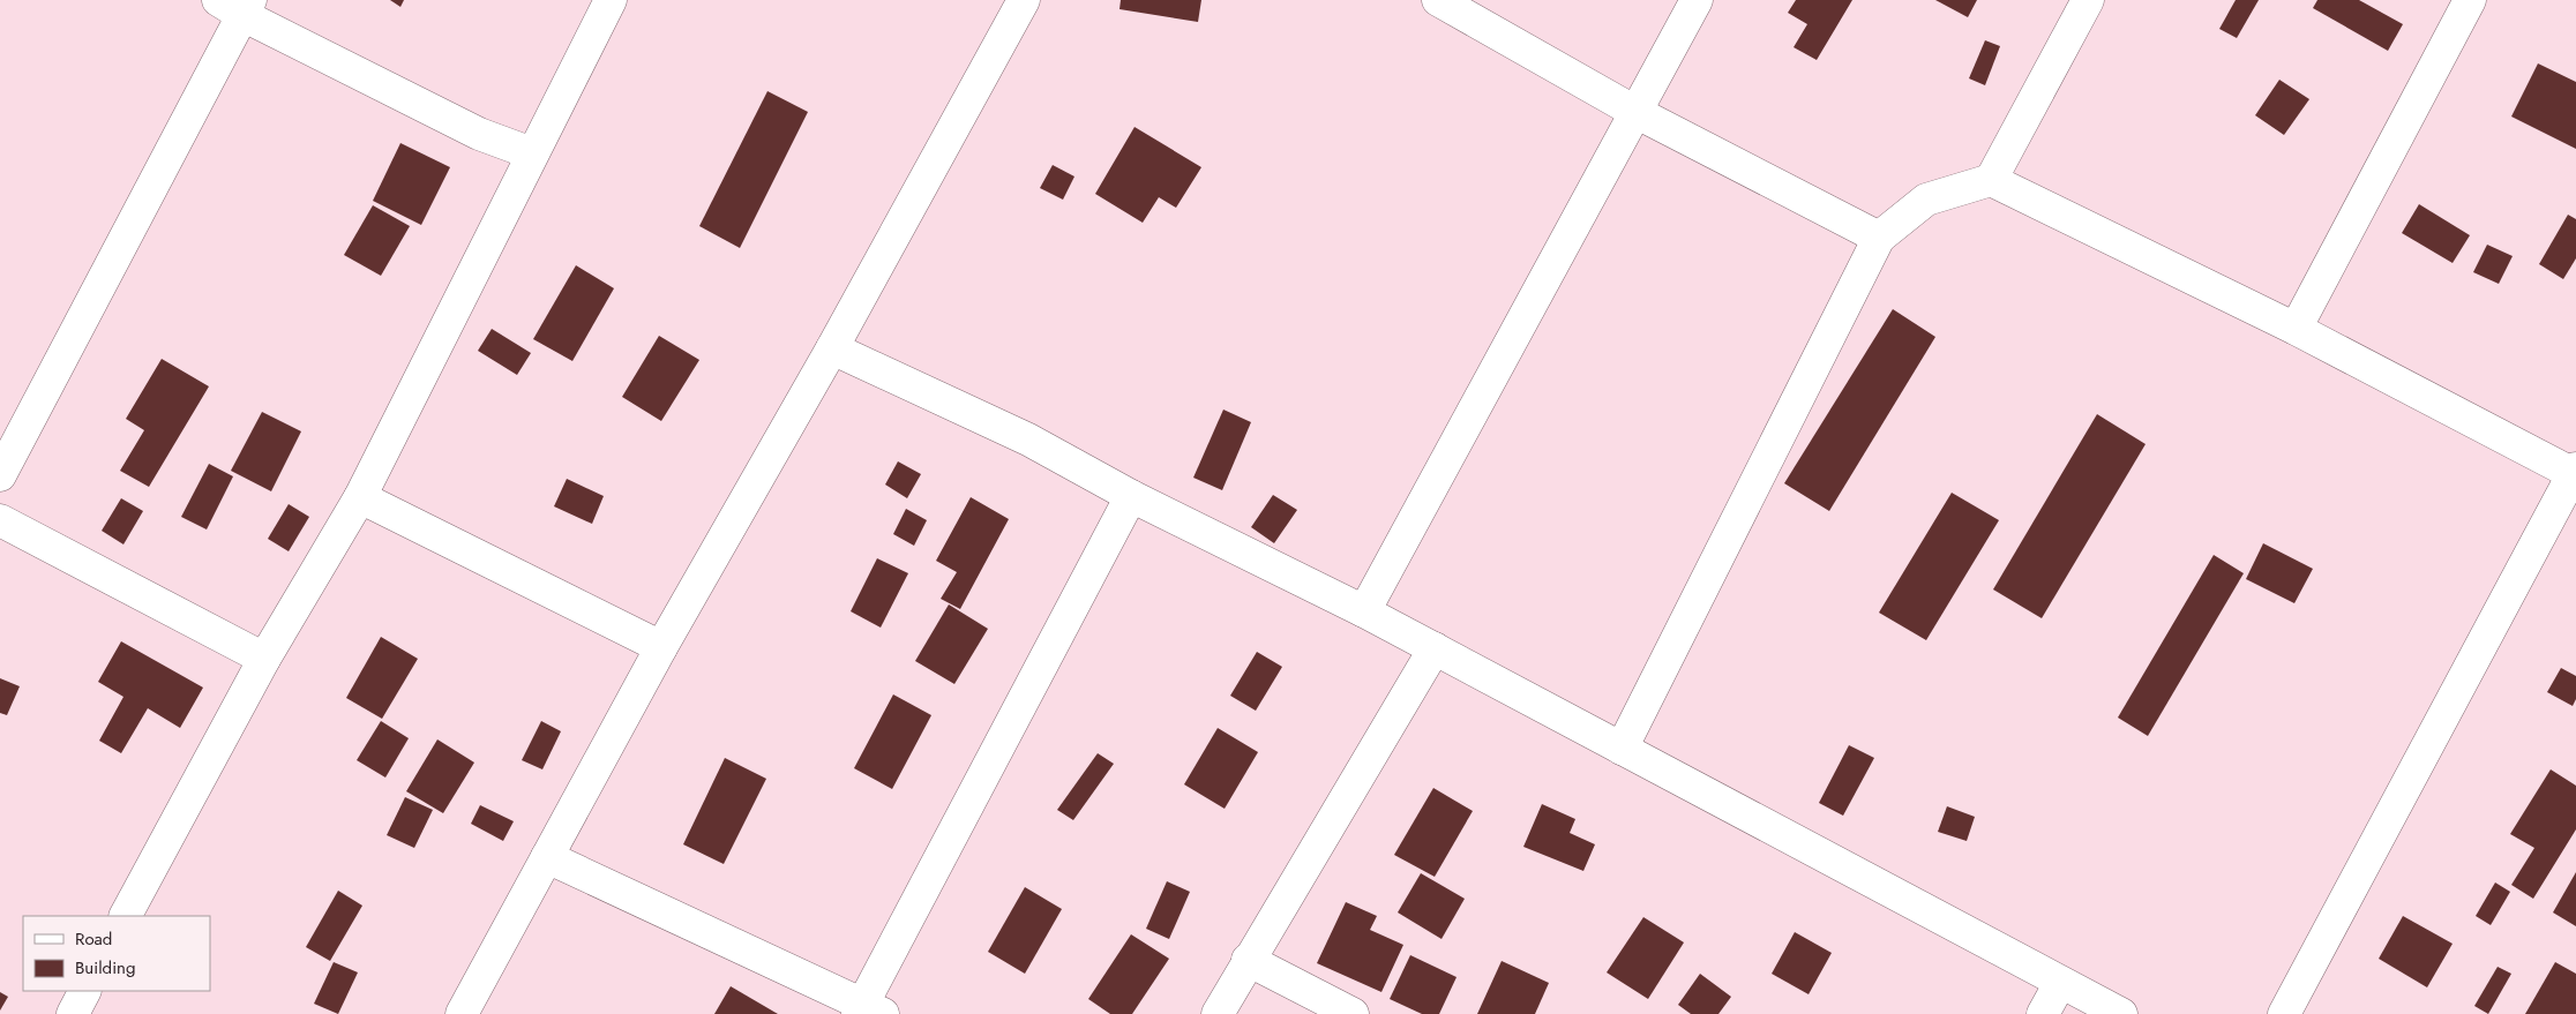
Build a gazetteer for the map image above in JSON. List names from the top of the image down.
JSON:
{
  "legend": ["Road", "Building"]
}
